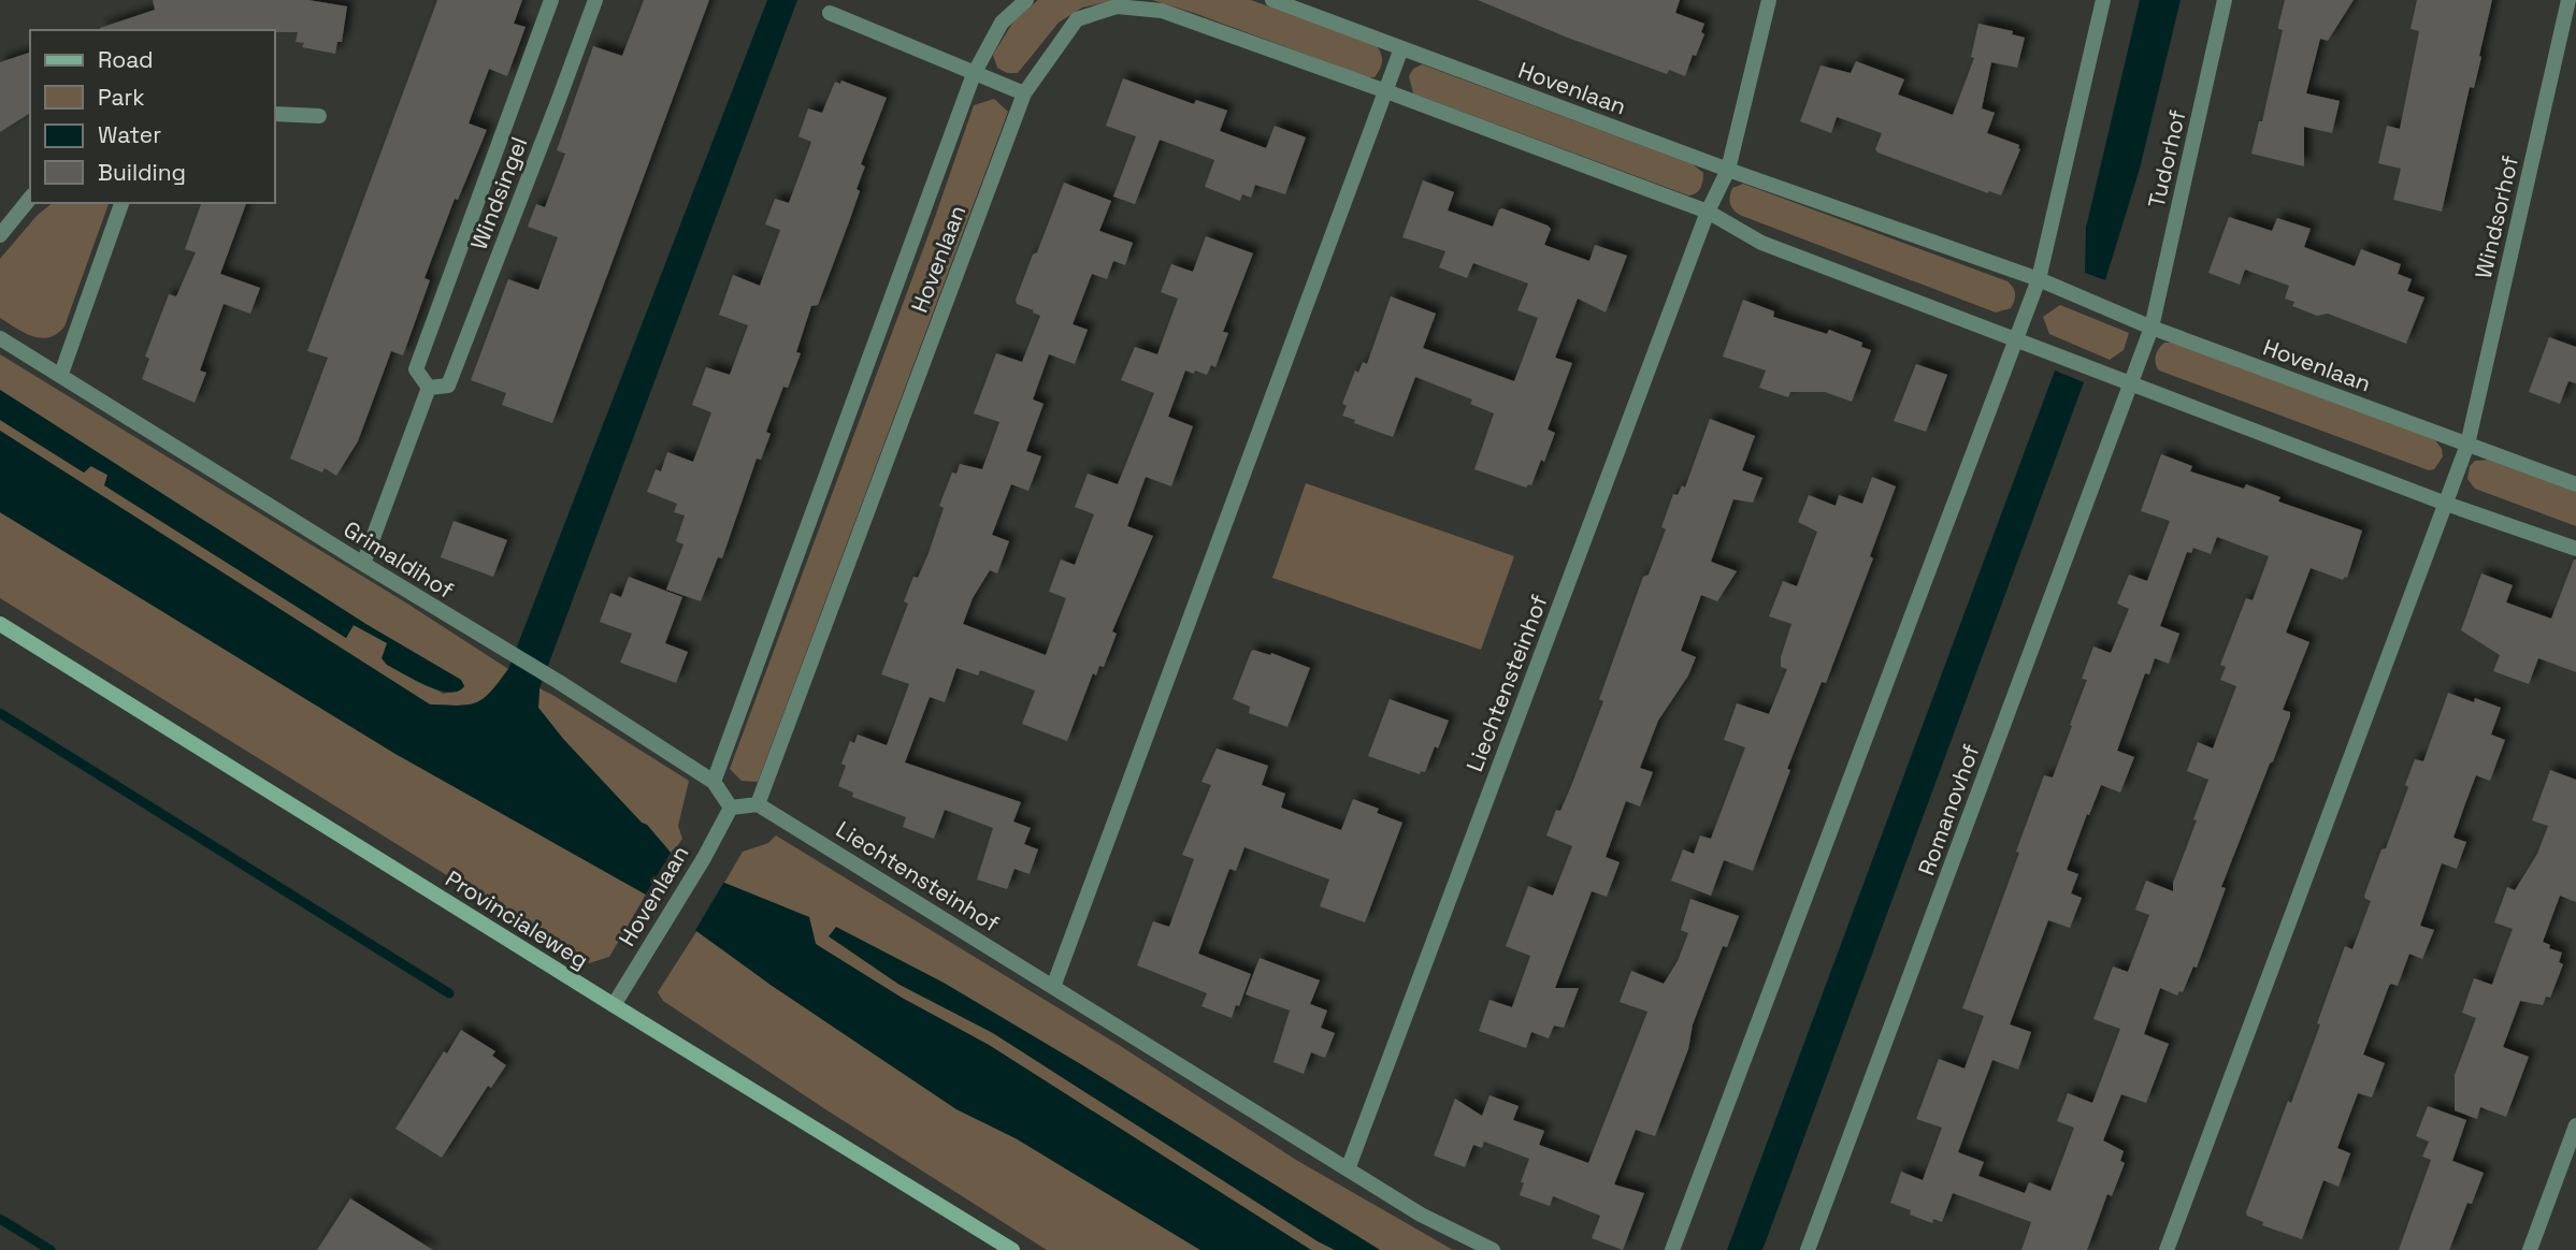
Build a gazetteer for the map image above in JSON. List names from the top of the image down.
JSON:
{
  "streets": {
    "main road": ["Provincialeweg"],
    "street": [
      "Hovenlaan",
      "Tudorhof",
      "Windsingel",
      "Windsorhof",
      "Grimaldihof",
      "Liechtensteinhof",
      "Romanovhof"
    ]
  },
  "crossings": [
    ["Hovenlaan", "Tudorhof"],
    ["Hovenlaan", "Windsorhof"],
    ["Hovenlaan", "Grimaldihof"],
    ["Hovenlaan", "Liechtensteinhof"],
    ["Hovenlaan", "Romanovhof"],
    ["Hovenlaan", "Provincialeweg"]
  ],
  "legend": [
    "Road",
    "Park",
    "Water",
    "Building"
  ]
}
